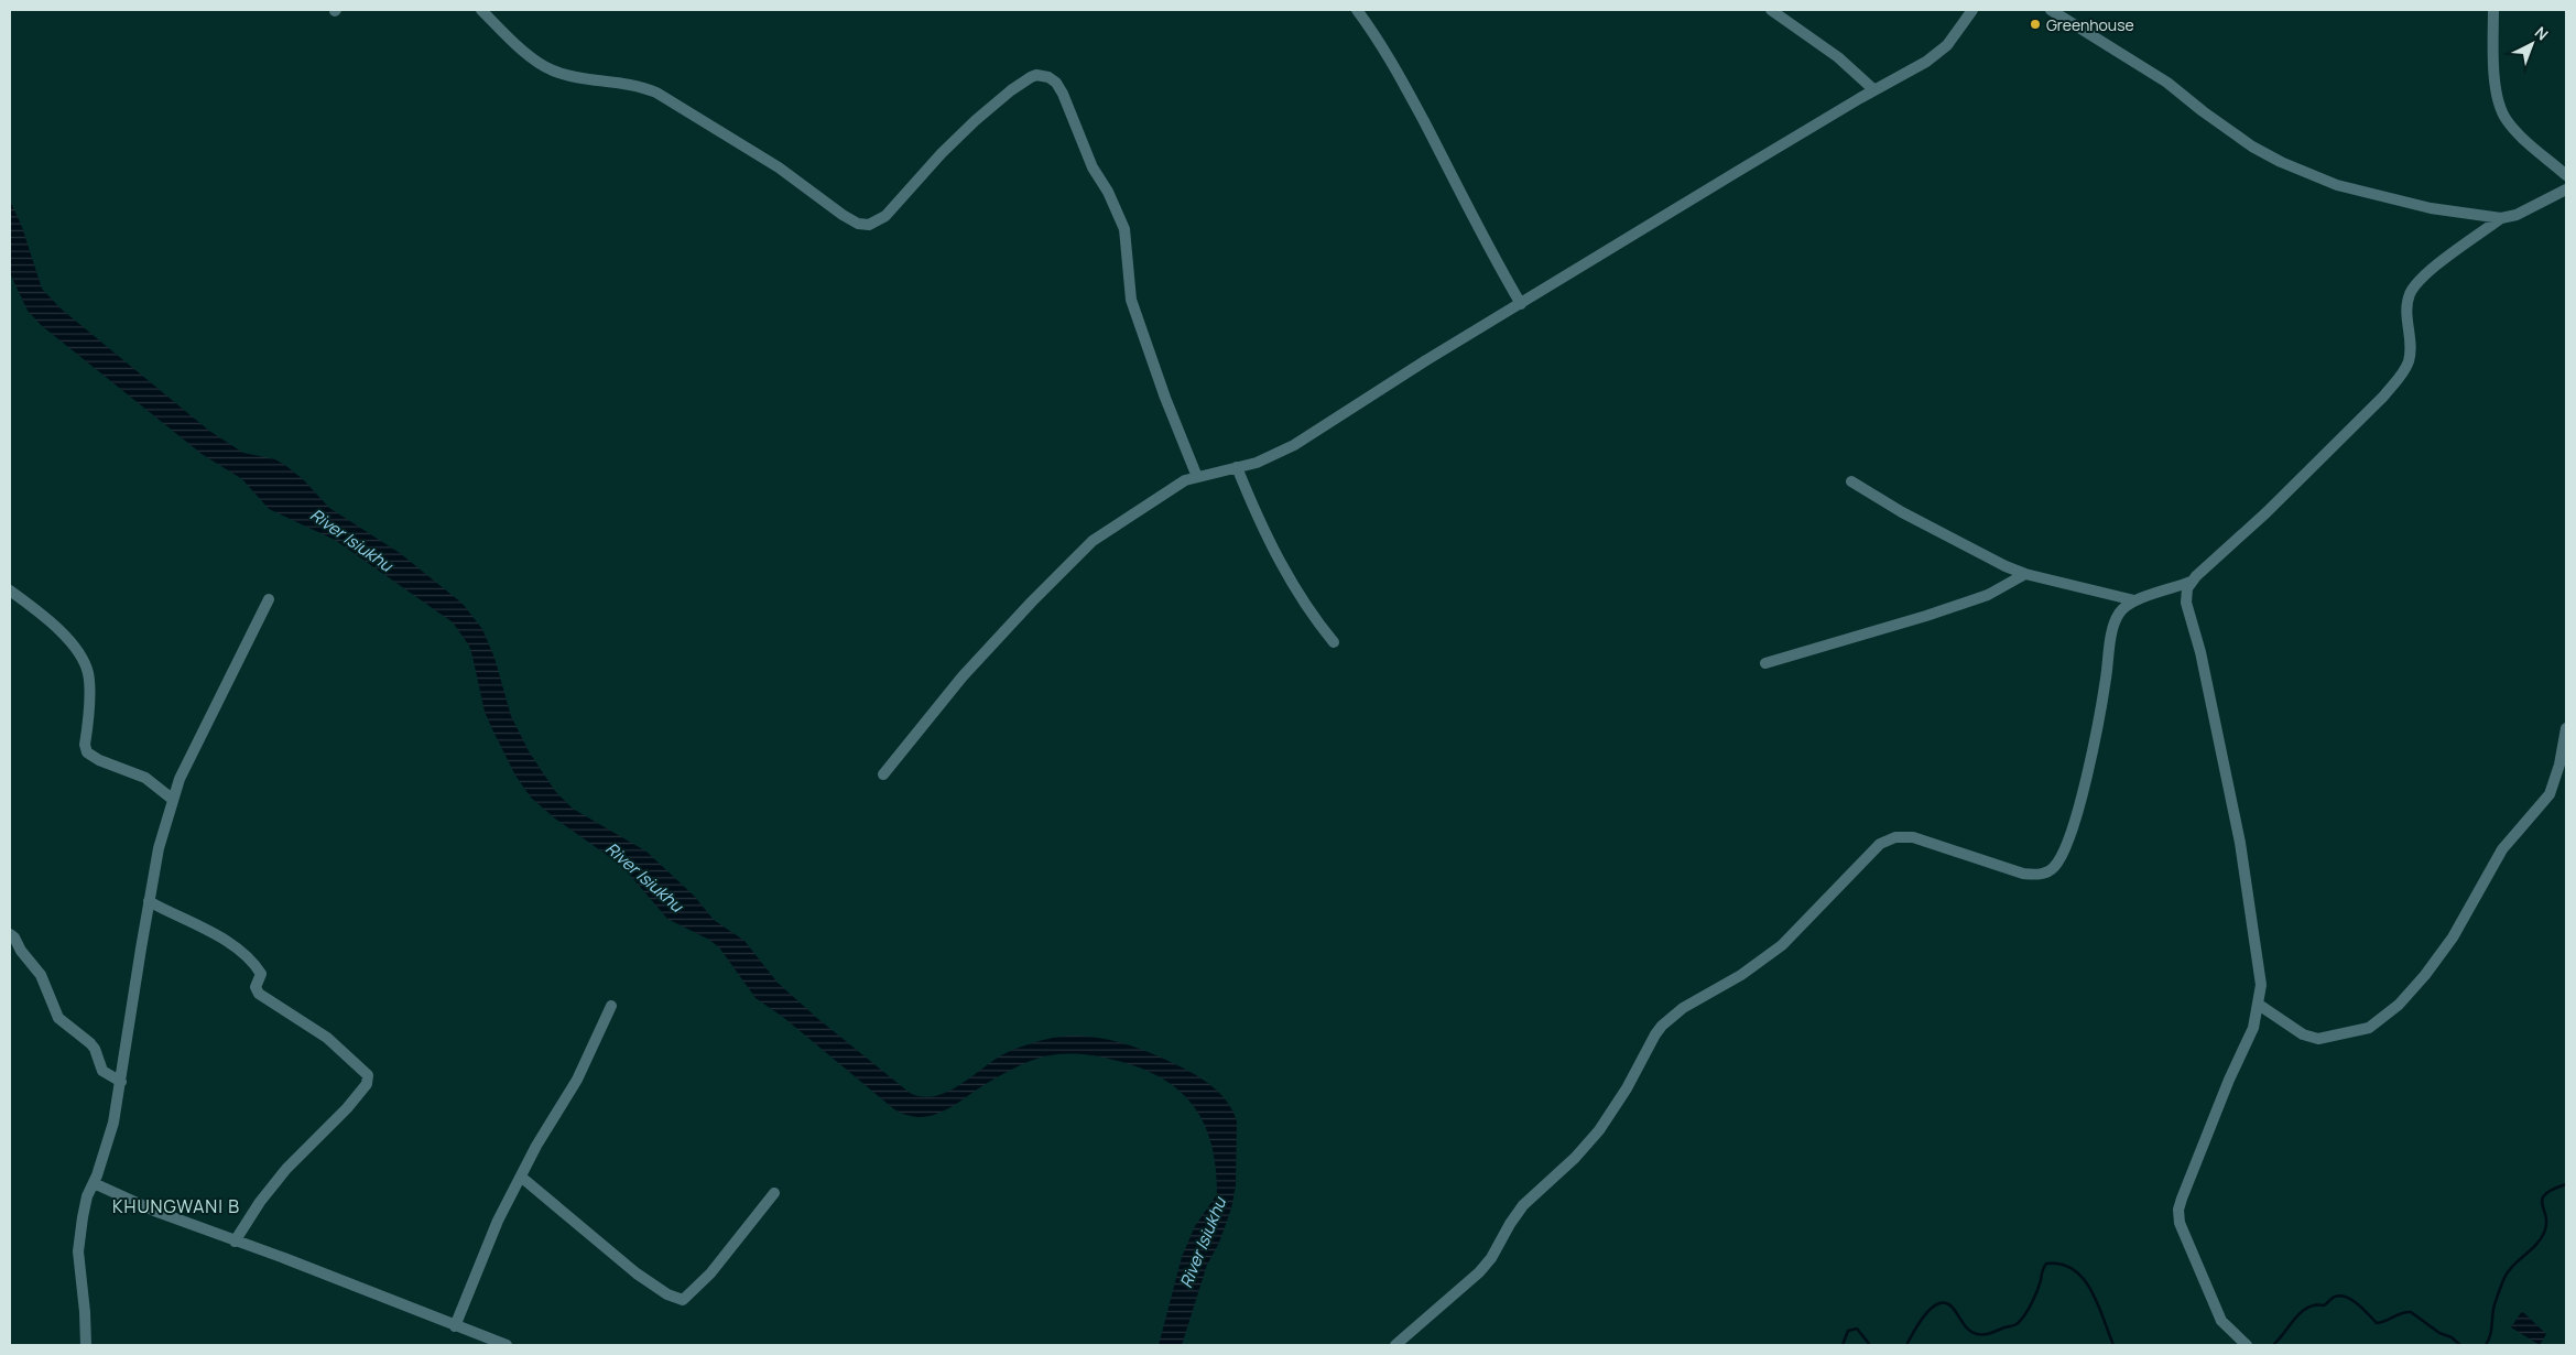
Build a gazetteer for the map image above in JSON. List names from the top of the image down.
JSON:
{
  "districts": ["KHUNGWANI B"],
  "water": ["River Isiukhu"],
  "places": ["Greenhouse"],
  "north": "top right"
}
